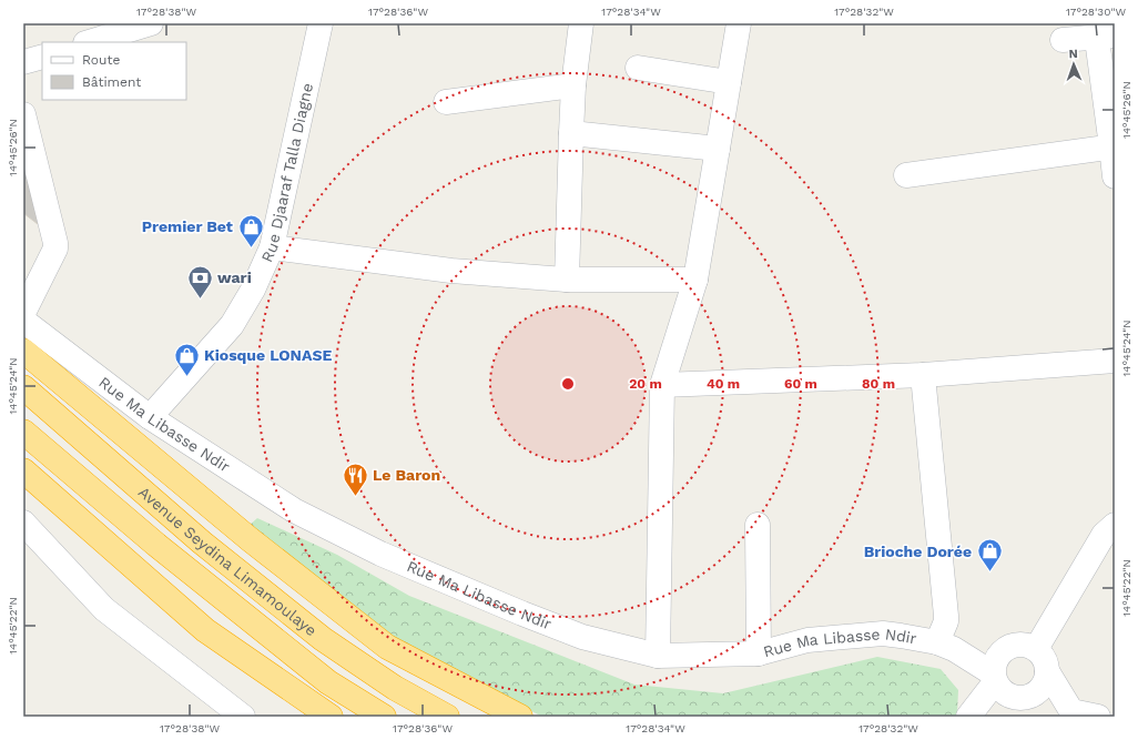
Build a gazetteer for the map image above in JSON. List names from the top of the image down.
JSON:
{
  "streets": {
    "highway": ["Avenue Seydina Limamoulaye"],
    "street": ["Rue Djaaraf Talla Diagne", "Rue Ma Libasse Ndir"]
  },
  "crossings": [
    ["Rue Djaaraf Talla Diagne", "Rue Ma Libasse Ndir"]
  ],
  "places": {
    "shop": ["Premier Bet", "Kiosque LONASE", "Brioche Dorée"],
    "bank": ["wari"],
    "restaurant": ["Le Baron"]
  },
  "legend": ["Route", "Bâtiment"],
  "north": "top",
  "coordinates": [
    "17°28'38\"W",
    "17°28'36\"W",
    "17°28'34\"W",
    "17°28'32\"W",
    "17°28'30\"W",
    "14°45'26\"N",
    "14°45'24\"N",
    "14°45'22\"N"
  ],
  "rings": [
    "20 m",
    "40 m",
    "60 m",
    "80 m"
  ]
}
